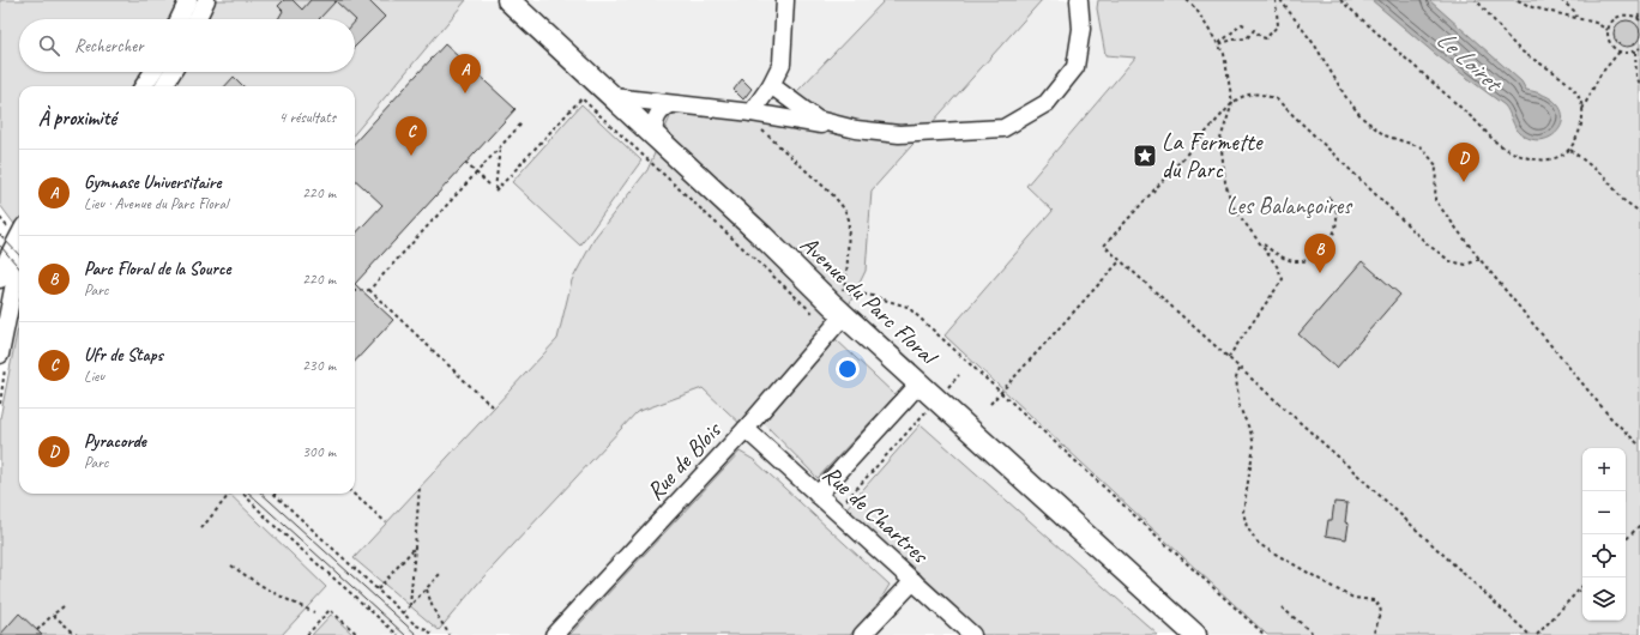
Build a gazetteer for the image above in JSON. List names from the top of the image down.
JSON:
{
  "streets": {
    "main road": ["Avenue du Parc Floral"],
    "street": ["Rue de Blois", "Rue de Chartres"]
  },
  "crossings": [
    ["Avenue du Parc Floral", "Rue de Blois"],
    ["Rue de Blois", "Rue de Chartres"]
  ],
  "water": ["Le Loiret"],
  "parks": ["Les Balançoires"],
  "places": {
    "place": ["La Fermette du Parc"]
  },
  "page": {
    "search": "Rechercher",
    "pins": [
      "A",
      "C",
      "D",
      "B"
    ],
    "heading": ["À proximité", "4 résultats"],
    "list": [
      {
        "mark": "A",
        "name": "Gymnase Universitaire",
        "note": "Lieu · Avenue du Parc Floral",
        "value": "220 m"
      },
      {
        "mark": "B",
        "name": "Parc Floral de la Source",
        "note": "Parc",
        "value": "220 m"
      },
      {
        "mark": "C",
        "name": "Ufr de Staps",
        "note": "Lieu",
        "value": "230 m"
      },
      {
        "mark": "D",
        "name": "Pyracorde",
        "note": "Parc",
        "value": "300 m"
      }
    ],
    "map_buttons": ["+", "−"]
  }
}
